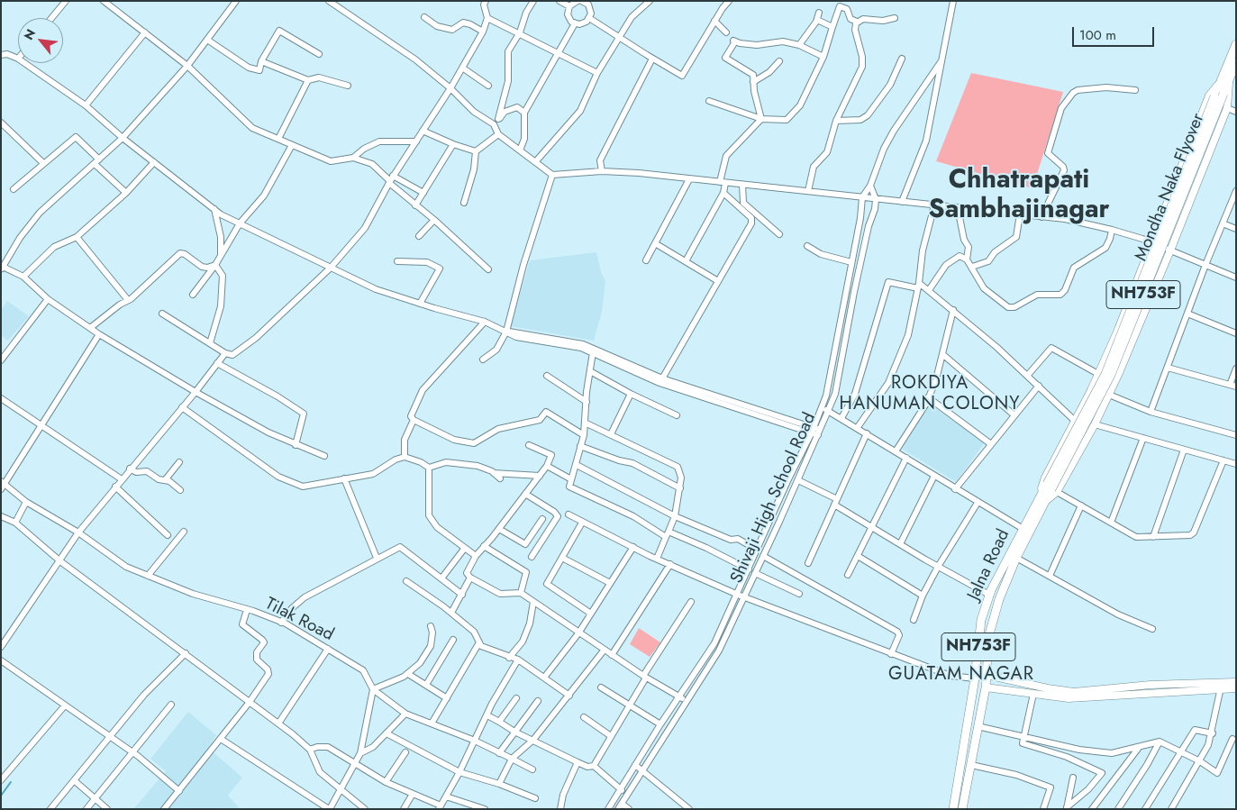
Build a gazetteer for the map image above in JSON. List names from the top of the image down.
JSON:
{
  "streets": {
    "highway": ["Mondha Naka Flyover", "NH753F", "Jalna Road"],
    "street": ["Shivaji High School Road", "Tilak Road"]
  },
  "crossings": [
    ["Mondha Naka Flyover", "NH753F"],
    ["Mondha Naka Flyover", "Jalna Road"]
  ],
  "districts": ["Chhatrapati Sambhajinagar", "ROKDIYA HANUMAN COLONY", "GUATAM NAGAR"],
  "scale_bar": "100 m",
  "north": "top left"
}
